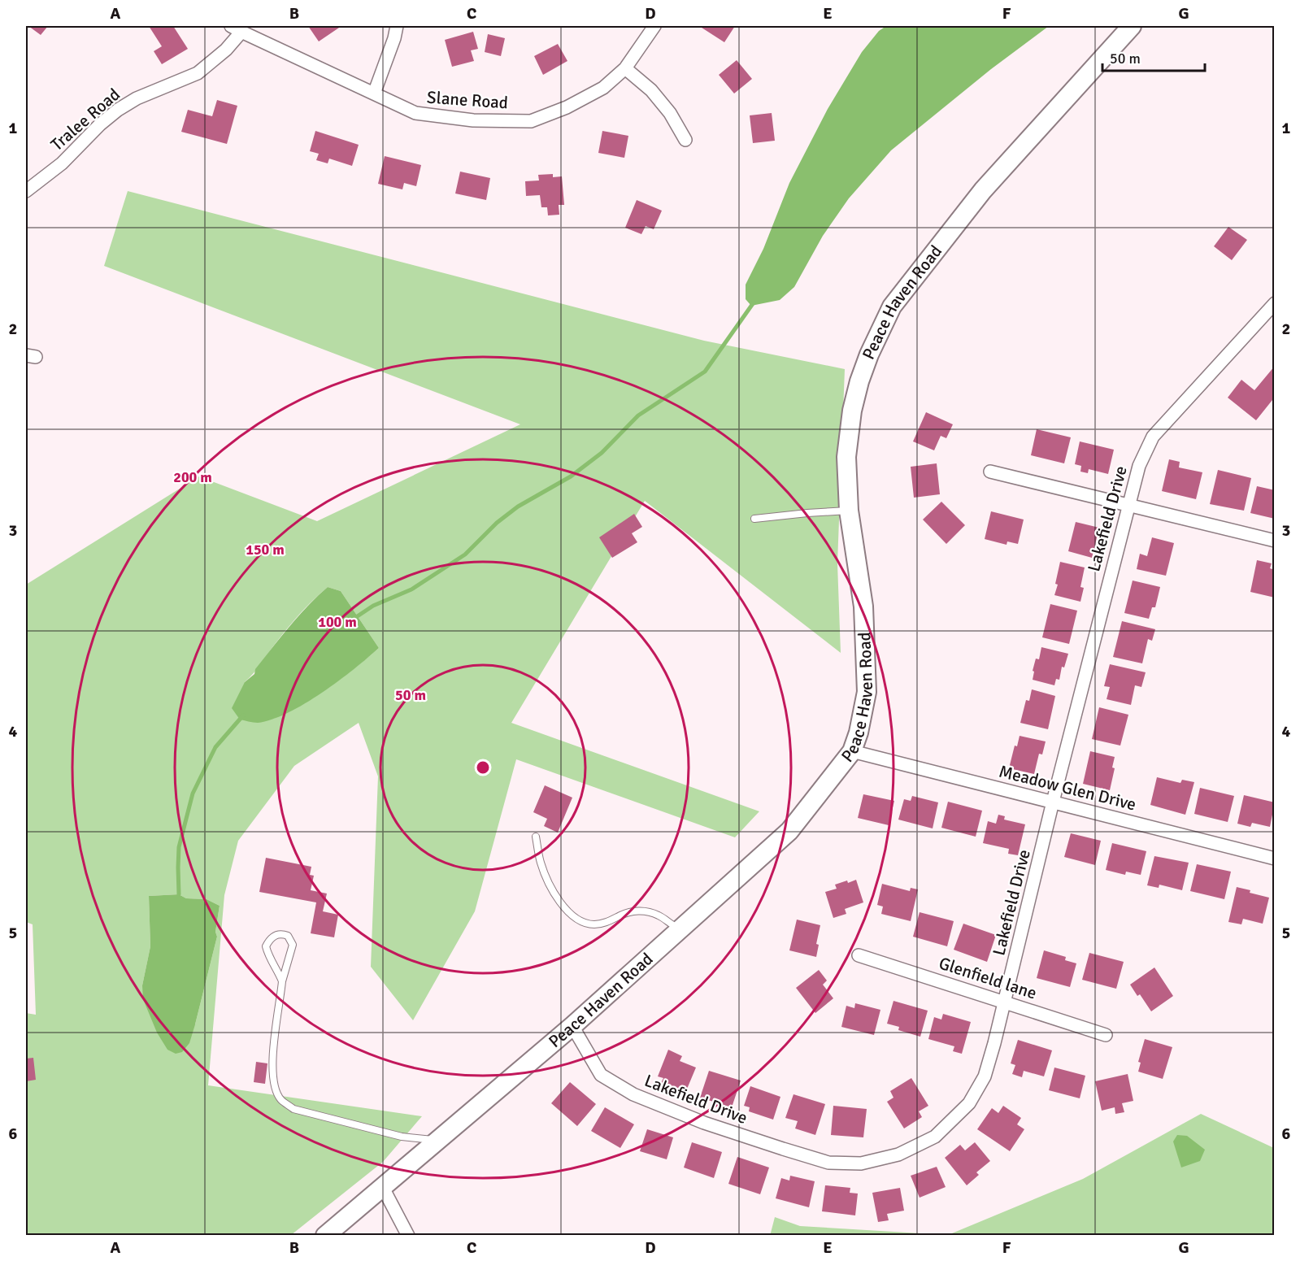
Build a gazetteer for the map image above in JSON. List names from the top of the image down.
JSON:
{
  "streets": {
    "main road": ["Peace Haven Road"],
    "street": [
      "Slane Road",
      "Tralee Road",
      "Lakefield Drive",
      "Meadow Glen Drive",
      "Glenfield lane"
    ]
  },
  "crossings": [
    ["Slane Road", "Tralee Road"],
    ["Peace Haven Road", "Lakefield Drive"],
    ["Peace Haven Road", "Meadow Glen Drive"],
    ["Lakefield Drive", "Meadow Glen Drive"],
    ["Lakefield Drive", "Glenfield lane"]
  ],
  "scale_bar": "50 m",
  "grid": {
    "columns": [
      "A",
      "B",
      "C",
      "D",
      "E",
      "F",
      "G"
    ],
    "rows": [
      "1",
      "2",
      "3",
      "4",
      "5",
      "6"
    ]
  },
  "rings": [
    "200 m",
    "150 m",
    "100 m",
    "50 m"
  ]
}
